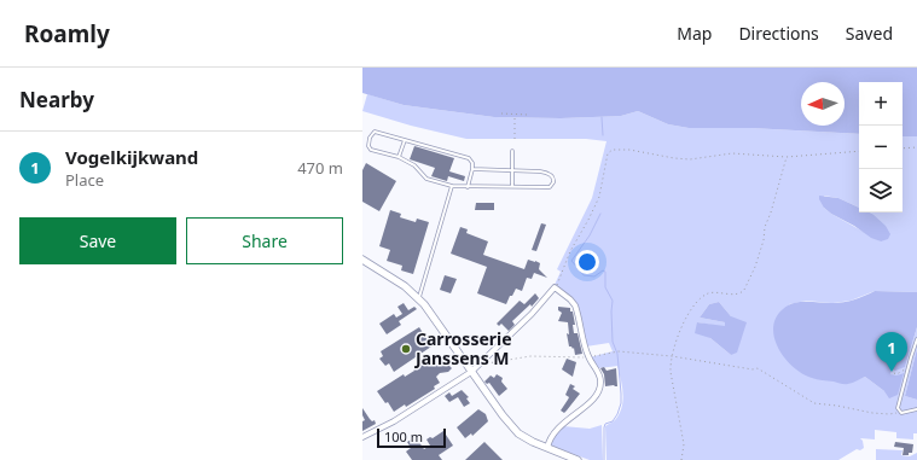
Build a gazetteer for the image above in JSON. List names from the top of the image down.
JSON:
{
  "places": ["Carrosserie Janssens M"],
  "scale_bar": "100 m",
  "north": "left",
  "page": {
    "header": "Roamly",
    "nav": ["Map", "Directions", "Saved"],
    "heading": "Nearby",
    "map_buttons": ["+", "−"],
    "list": [
      {
        "mark": "1",
        "name": "Vogelkijkwand",
        "note": "Place",
        "value": "470 m"
      }
    ],
    "buttons": ["Save", "Share"],
    "pins": "1",
    "scale": "100 m"
  }
}
